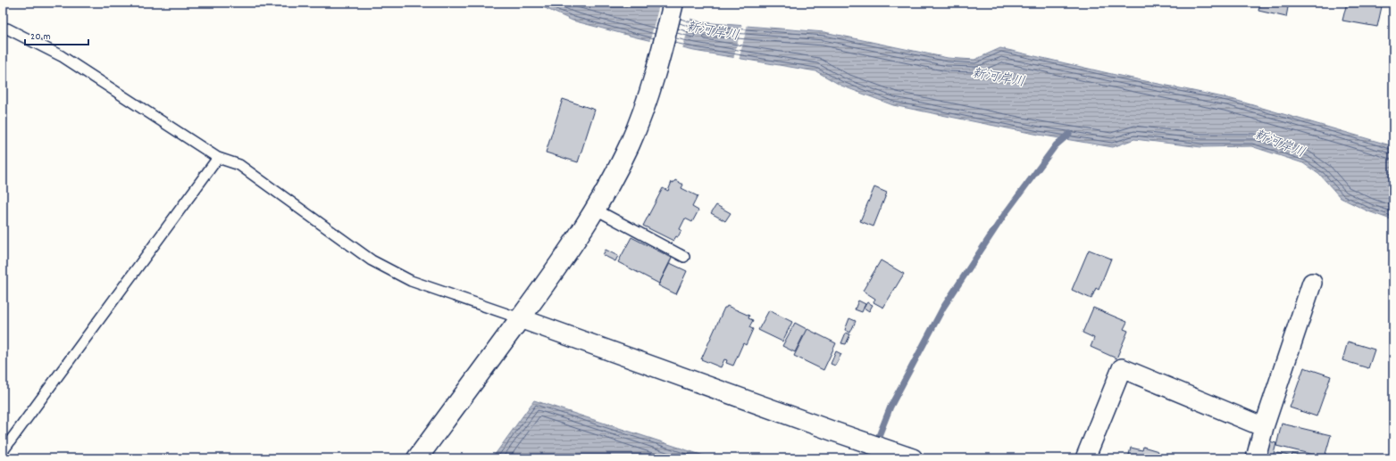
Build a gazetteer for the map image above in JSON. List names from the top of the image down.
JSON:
{
  "water": ["新河岸川"],
  "scale_bar": "20 m"
}
